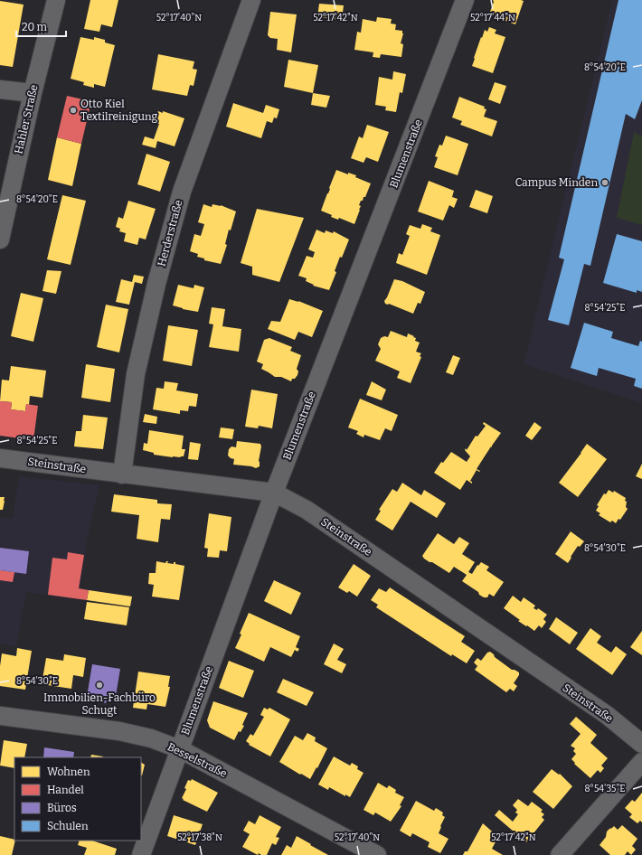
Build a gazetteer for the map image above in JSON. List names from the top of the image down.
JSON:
{
  "streets": {
    "street": [
      "Hahler Straße",
      "Blumenstraße",
      "Herderstraße",
      "Steinstraße",
      "Besselstraße"
    ]
  },
  "crossings": [
    ["Blumenstraße", "Steinstraße"],
    ["Blumenstraße", "Besselstraße"],
    ["Herderstraße", "Steinstraße"]
  ],
  "places": ["Otto Kiel Textilreinigung", "Campus Minden", "Immobilien-Fachbüro Schugt"],
  "legend": [
    "Wohnen",
    "Handel",
    "Büros",
    "Schulen"
  ],
  "scale_bar": "20 m",
  "coordinates": [
    "52°17'40\"N",
    "52°17'42\"N",
    "52°17'44\"N",
    "8°54'20\"E",
    "8°54'25\"E",
    "8°54'30\"E",
    "8°54'35\"E",
    "52°17'38\"N"
  ]
}
